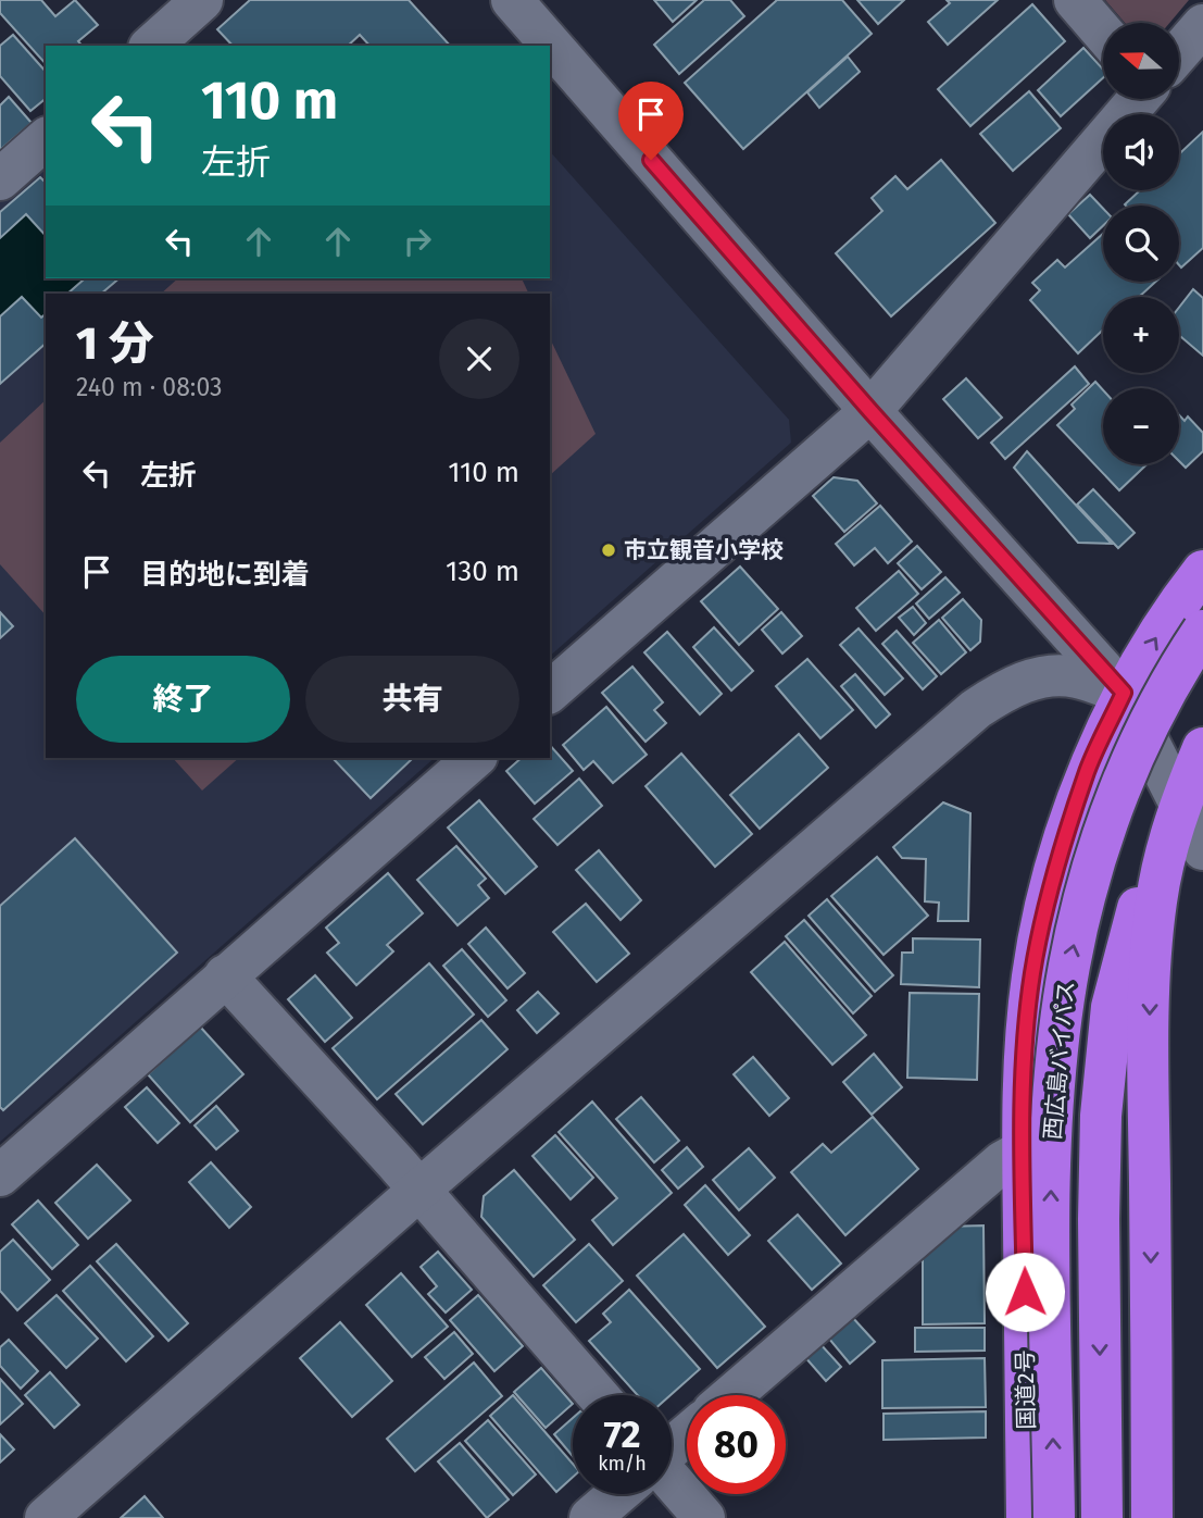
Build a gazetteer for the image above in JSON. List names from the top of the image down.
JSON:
{
  "streets": {
    "highway": ["西広島バイパス", "国道2号"]
  },
  "places": ["市立観音小学校"],
  "north": "left",
  "page": {
    "map_buttons": ["+", "−"],
    "turn": ["110 m", "左折"],
    "heading": ["1 分", "240 m · 08:03"],
    "list": [
      {
        "name": "左折",
        "value": "110 m"
      },
      {
        "name": "目的地に到着",
        "value": "130 m"
      }
    ],
    "buttons": ["終了", "共有"],
    "speed": "72 km/h",
    "limit": "80"
  }
}
